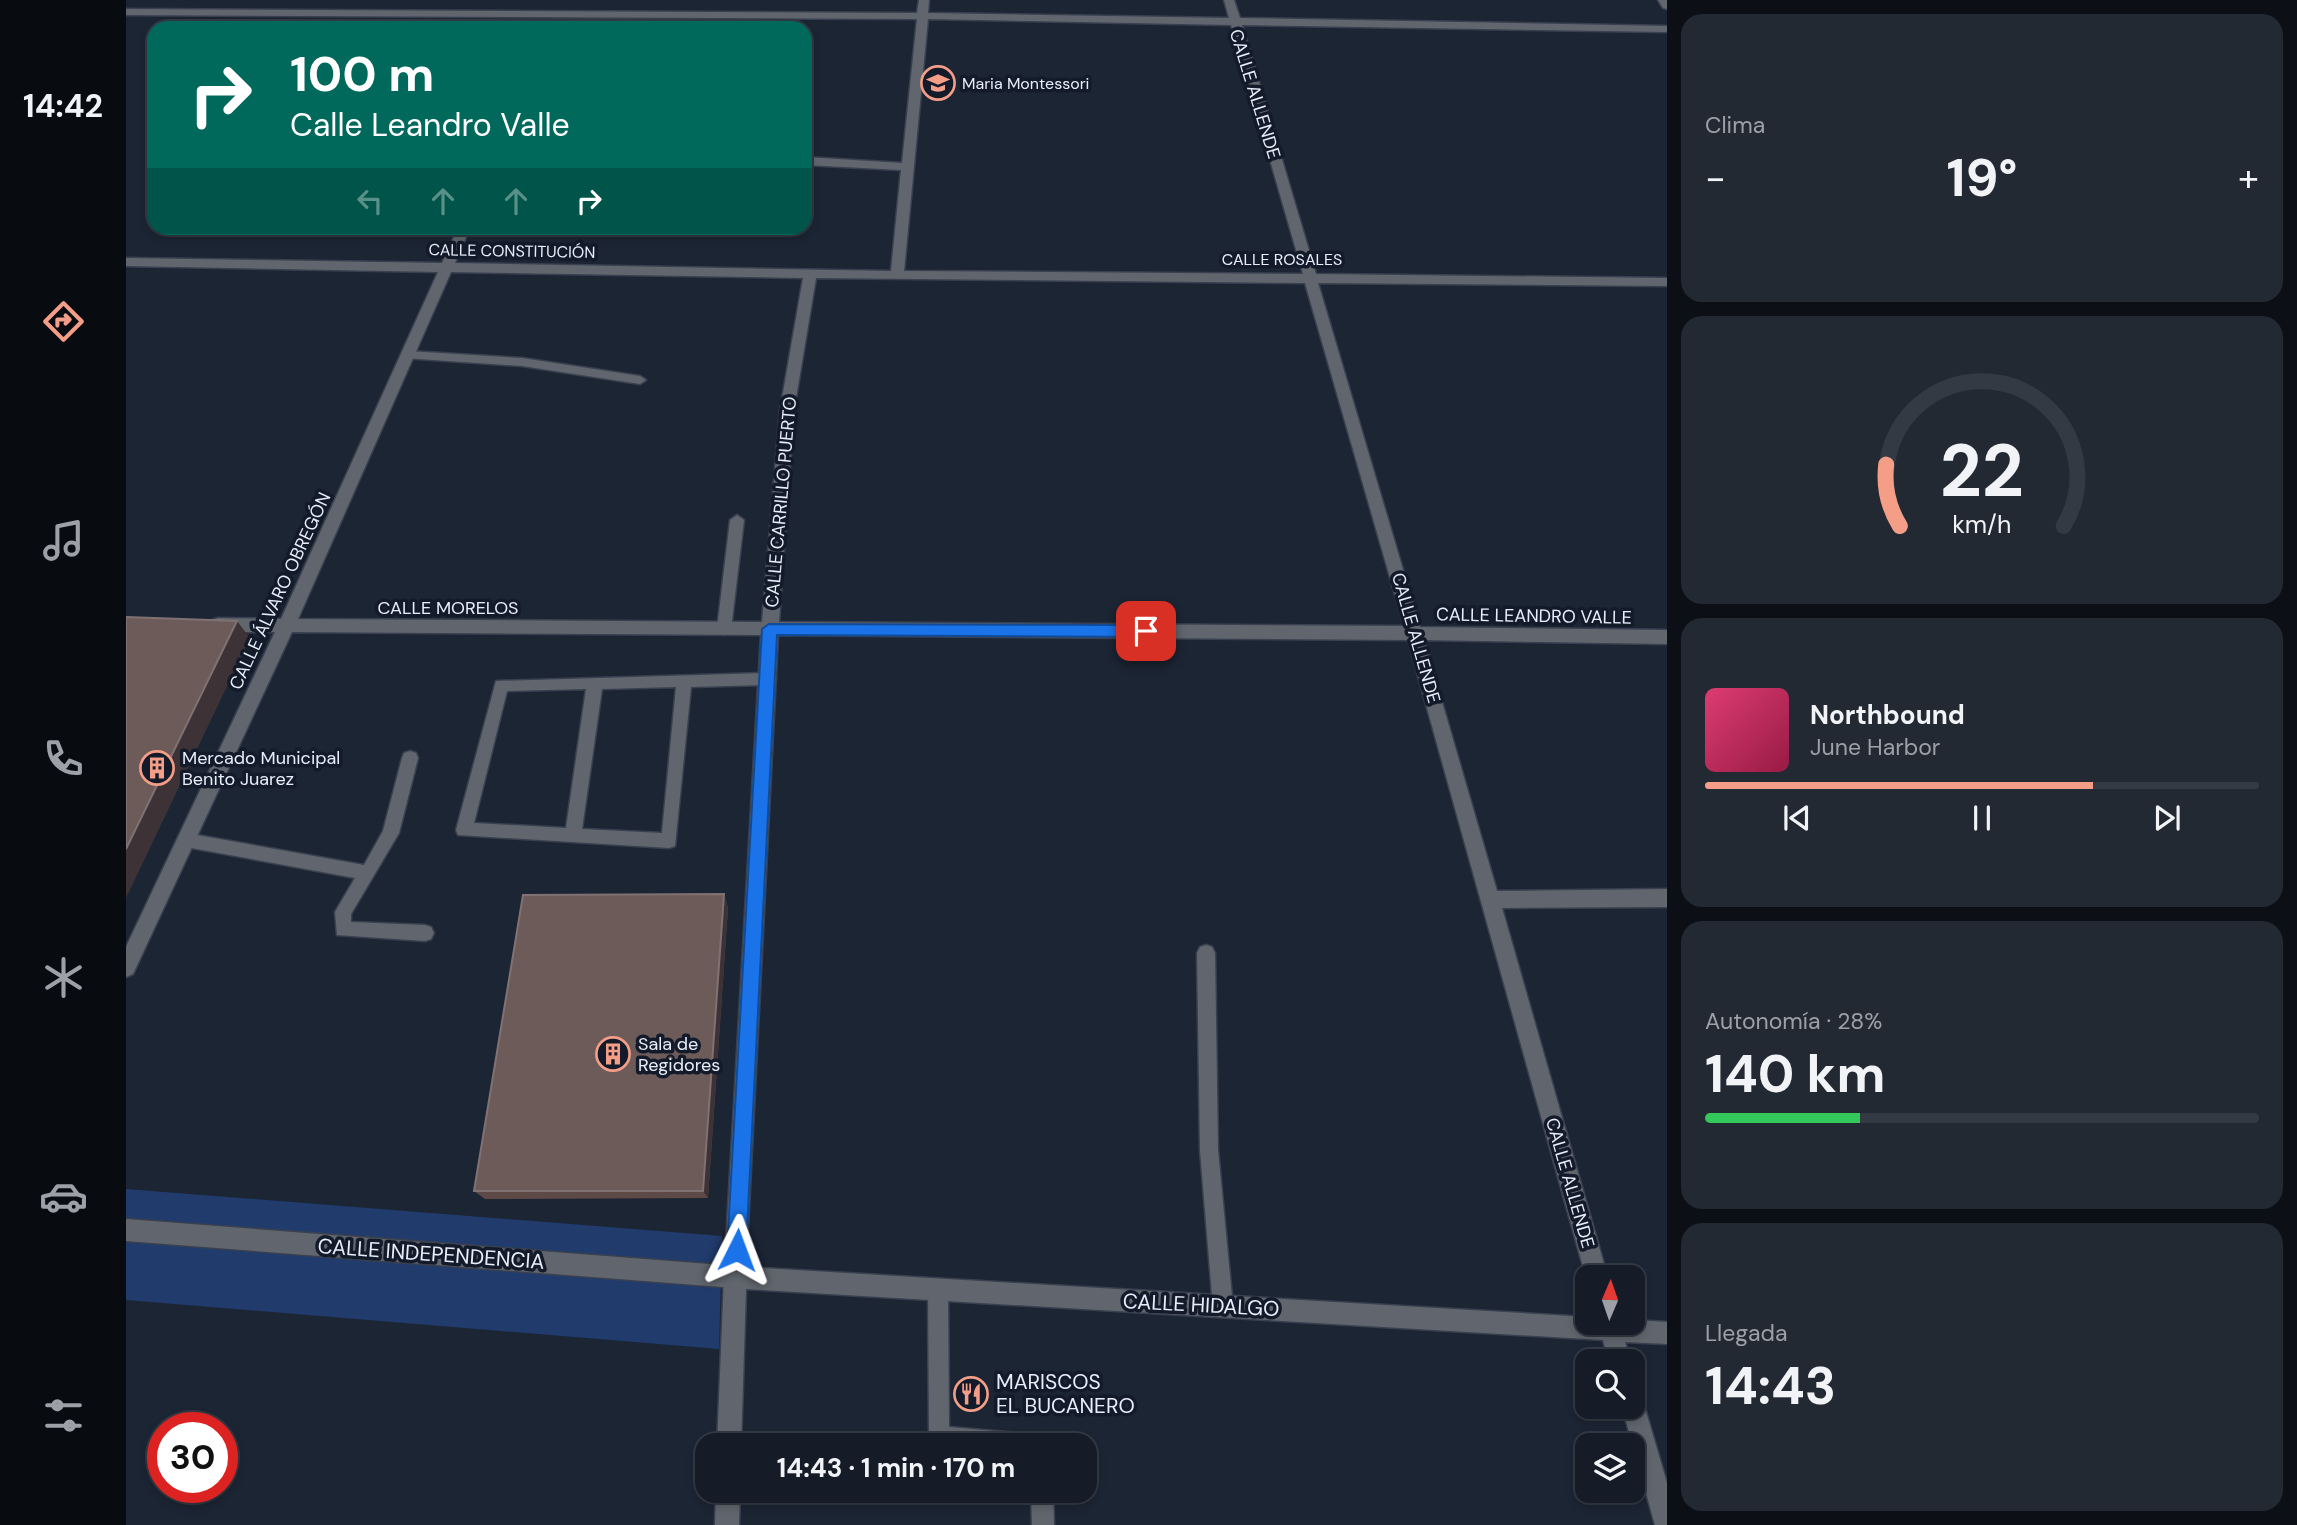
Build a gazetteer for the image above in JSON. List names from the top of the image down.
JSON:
{
  "streets": {
    "street": [
      "CALLE ALLENDE",
      "CALLE CONSTITUCIÓN",
      "CALLE ROSALES",
      "CALLE CARRILLO PUERTO",
      "CALLE ÁLVARO OBREGÓN",
      "CALLE MORELOS",
      "CALLE LEANDRO VALLE",
      "CALLE INDEPENDENCIA",
      "CALLE HIDALGO"
    ]
  },
  "crossings": [
    ["CALLE ALLENDE", "CALLE ROSALES"],
    ["CALLE ALLENDE", "CALLE LEANDRO VALLE"],
    ["CALLE CONSTITUCIÓN", "CALLE ROSALES"],
    ["CALLE CONSTITUCIÓN", "CALLE CARRILLO PUERTO"],
    ["CALLE CONSTITUCIÓN", "CALLE ÁLVARO OBREGÓN"],
    ["CALLE CARRILLO PUERTO", "CALLE MORELOS"],
    ["CALLE CARRILLO PUERTO", "CALLE LEANDRO VALLE"],
    ["CALLE CARRILLO PUERTO", "CALLE INDEPENDENCIA"],
    ["CALLE CARRILLO PUERTO", "CALLE HIDALGO"],
    ["CALLE ÁLVARO OBREGÓN", "CALLE MORELOS"],
    ["CALLE MORELOS", "CALLE LEANDRO VALLE"],
    ["CALLE INDEPENDENCIA", "CALLE HIDALGO"]
  ],
  "places": {
    "school or university": ["Maria Montessori"],
    "building": ["Mercado Municipal Benito Juarez", "Sala de Regidores"],
    "restaurant": ["MARISCOS EL BUCANERO"]
  },
  "north": "top",
  "page": {
    "tabs": "14:42",
    "tile": [
      "Clima",
      ["Autonomía · 28%", "140 km"],
      ["Llegada", "14:43"]
    ],
    "turn": ["100 m", "Calle Leandro Valle"],
    "heat": ["−", "19°", "+"],
    "song": ["Northbound", "June Harbor"],
    "limit": "30",
    "trip": "14:43 · 1 min · 170 m",
    "gauge": ["22", "km/h"]
  }
}
